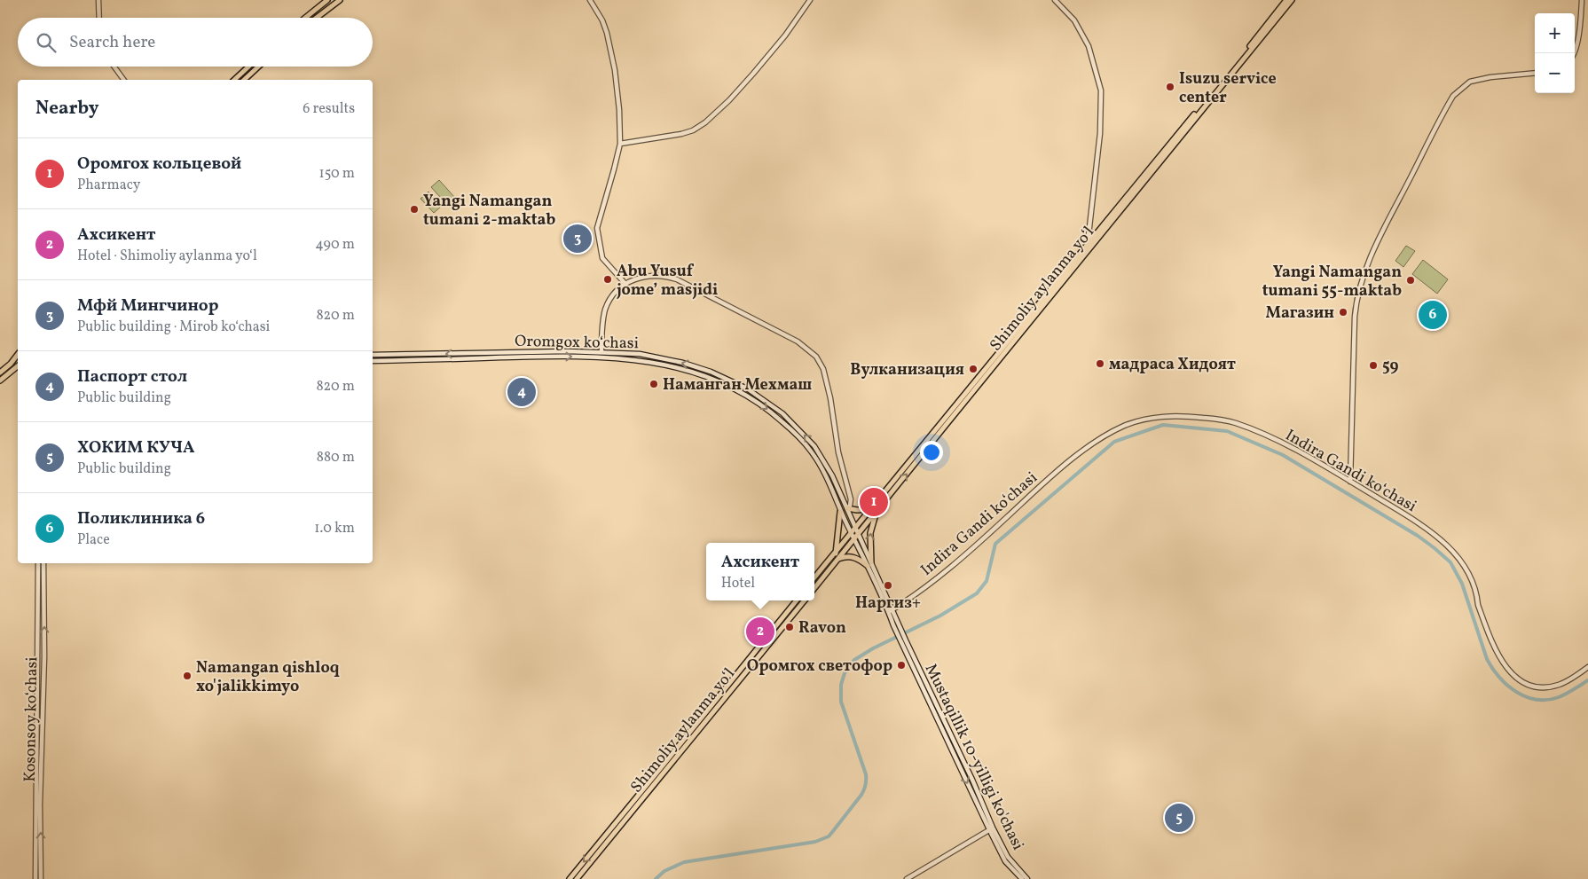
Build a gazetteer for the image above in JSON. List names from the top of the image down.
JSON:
{
  "streets": {
    "main road": ["Shimoliy aylanma yoʻl"],
    "street": [
      "Oromgox ko‘chasi",
      "Indira Gandi koʻchasi",
      "Kosonsoy koʻchasi",
      "Mustaqillik 10-yilligi ko'chasi"
    ]
  },
  "crossings": [
    ["Shimoliy aylanma yoʻl", "Oromgox ko‘chasi"]
  ],
  "places": [
    "Isuzu service center",
    "Yangi Namangan tumani 2-maktab",
    "Abu Yusuf jome’ masjidi",
    "Yangi Namangan tumani 55-maktab",
    "Магазин",
    "мадраса Хидоят",
    "59",
    "Вулканизация",
    "Наманган Мехмаш",
    "Наргиз+",
    "Ravon",
    "Оромгох светофор",
    "Namangan qishloq xo'jalikkimyo"
  ],
  "page": {
    "map_buttons": ["+", "−"],
    "search": "Search here",
    "heading": ["Nearby", "6 results"],
    "list": [
      {
        "mark": "1",
        "name": "Оромгох кольцевой",
        "note": "Pharmacy",
        "value": "150 m"
      },
      {
        "mark": "2",
        "name": "Ахсикент",
        "note": "Hotel · Shimoliy aylanma yoʻl",
        "value": "490 m"
      },
      {
        "mark": "3",
        "name": "Мфй Мингчинор",
        "note": "Public building · Mirob koʻchasi",
        "value": "820 m"
      },
      {
        "mark": "4",
        "name": "Паспорт стол",
        "note": "Public building",
        "value": "820 m"
      },
      {
        "mark": "5",
        "name": "ХОКИМ КУЧА",
        "note": "Public building",
        "value": "880 m"
      },
      {
        "mark": "6",
        "name": "Поликлиника 6",
        "note": "Place",
        "value": "1.0 km"
      }
    ],
    "pins": [
      "3",
      "6",
      "4",
      "1",
      "2",
      "5"
    ],
    "popup": ["Ахсикент", "Hotel"]
  }
}
